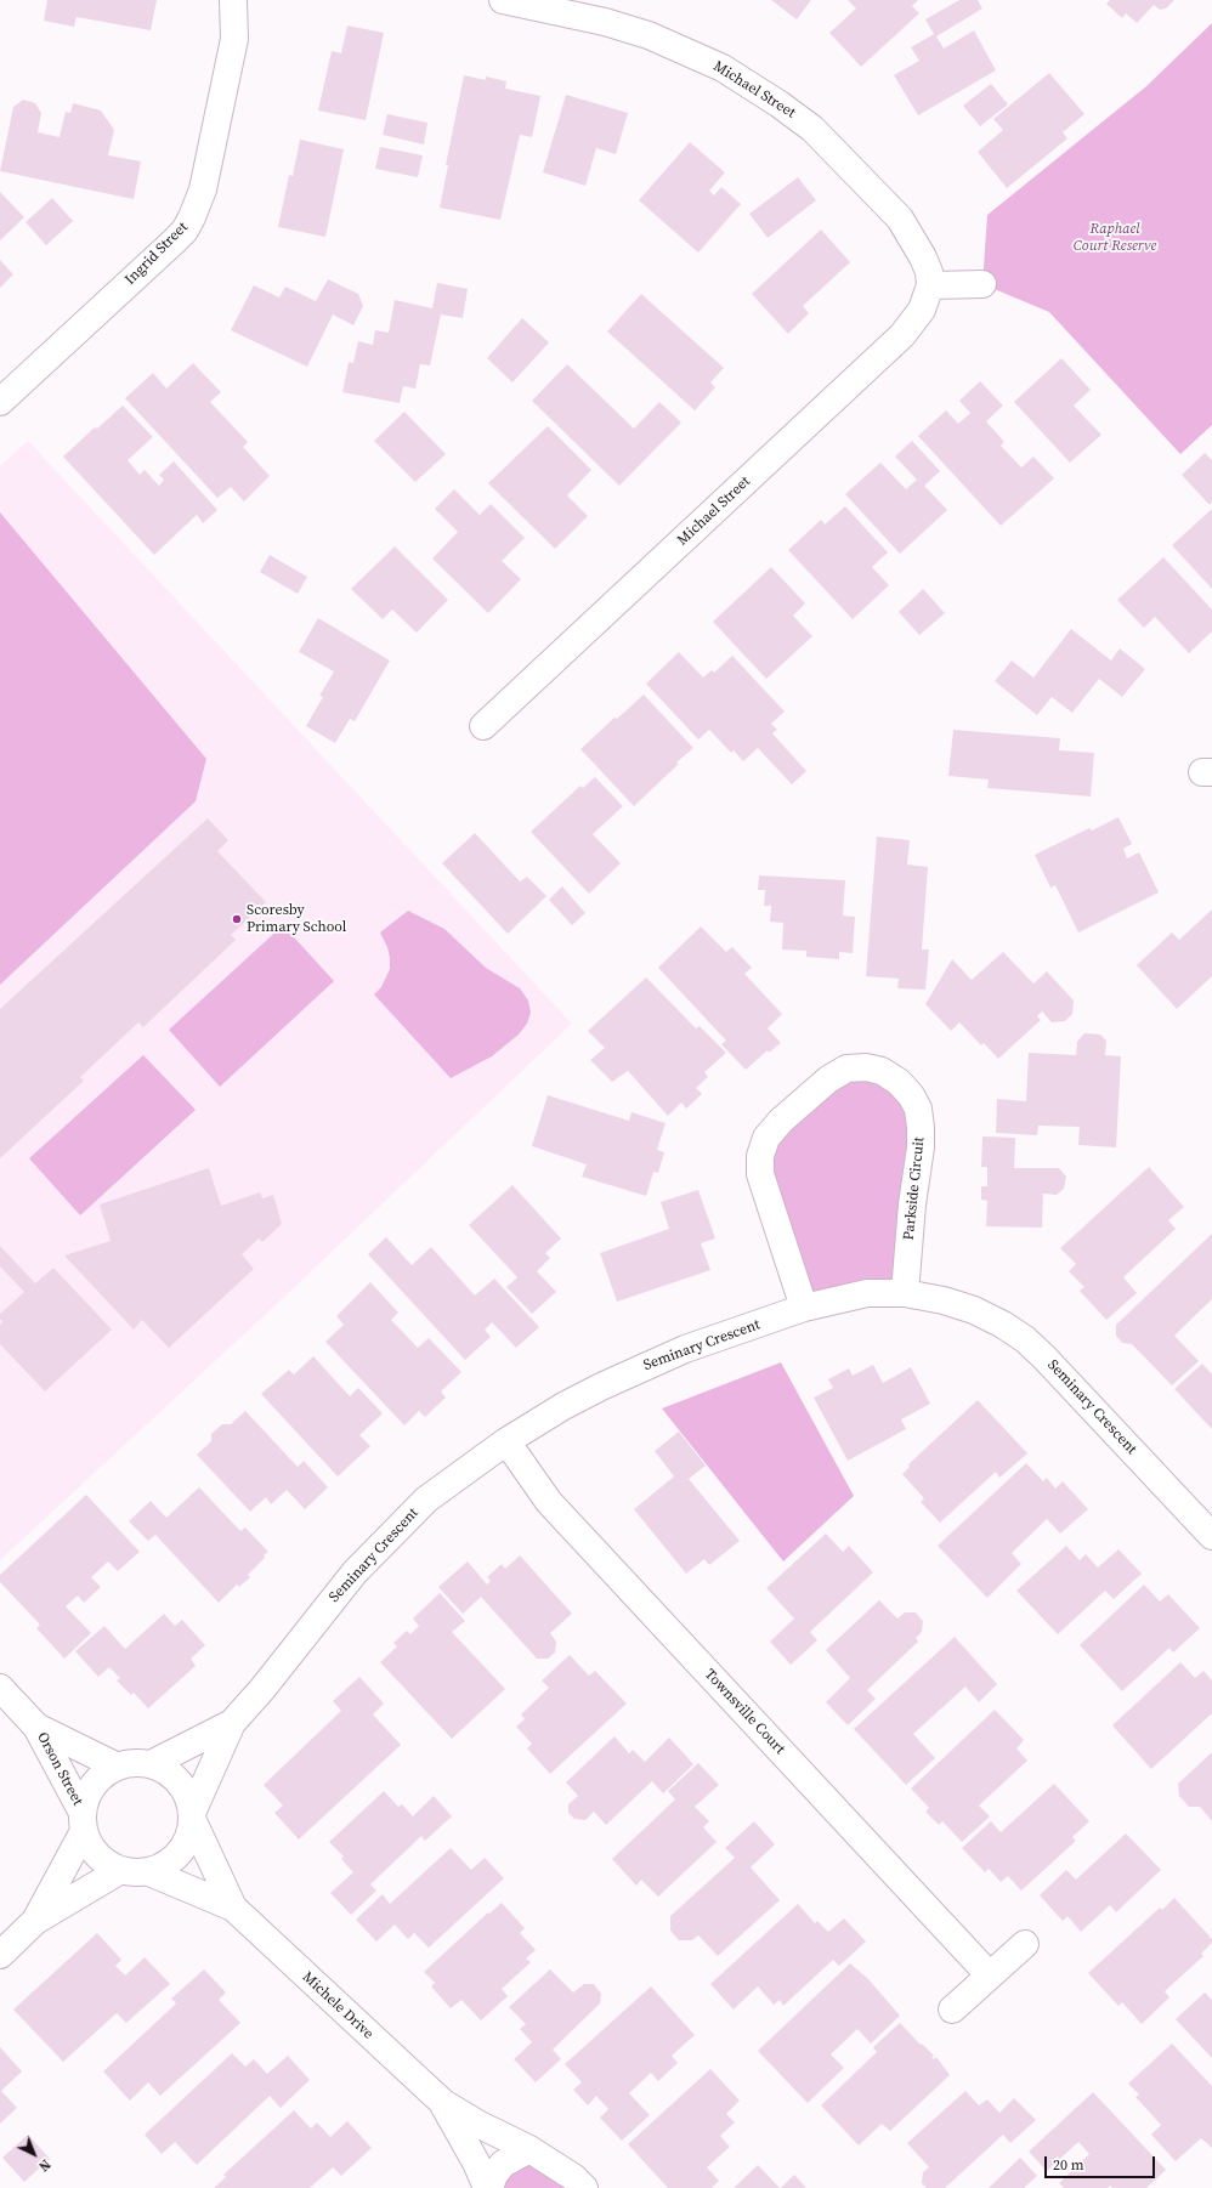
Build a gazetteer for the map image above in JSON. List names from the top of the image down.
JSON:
{
  "streets": {
    "street": [
      "Michael Street",
      "Ingrid Street",
      "Parkside Circuit",
      "Seminary Crescent",
      "Townsville Court",
      "Orson Street",
      "Michele Drive"
    ]
  },
  "crossings": [
    ["Parkside Circuit", "Seminary Crescent"],
    ["Seminary Crescent", "Townsville Court"],
    ["Seminary Crescent", "Orson Street"],
    ["Seminary Crescent", "Michele Drive"],
    ["Orson Street", "Michele Drive"]
  ],
  "parks": ["Raphael Court Reserve"],
  "places": ["Scoresby Primary School"],
  "scale_bar": "20 m",
  "north": "bottom right"
}
